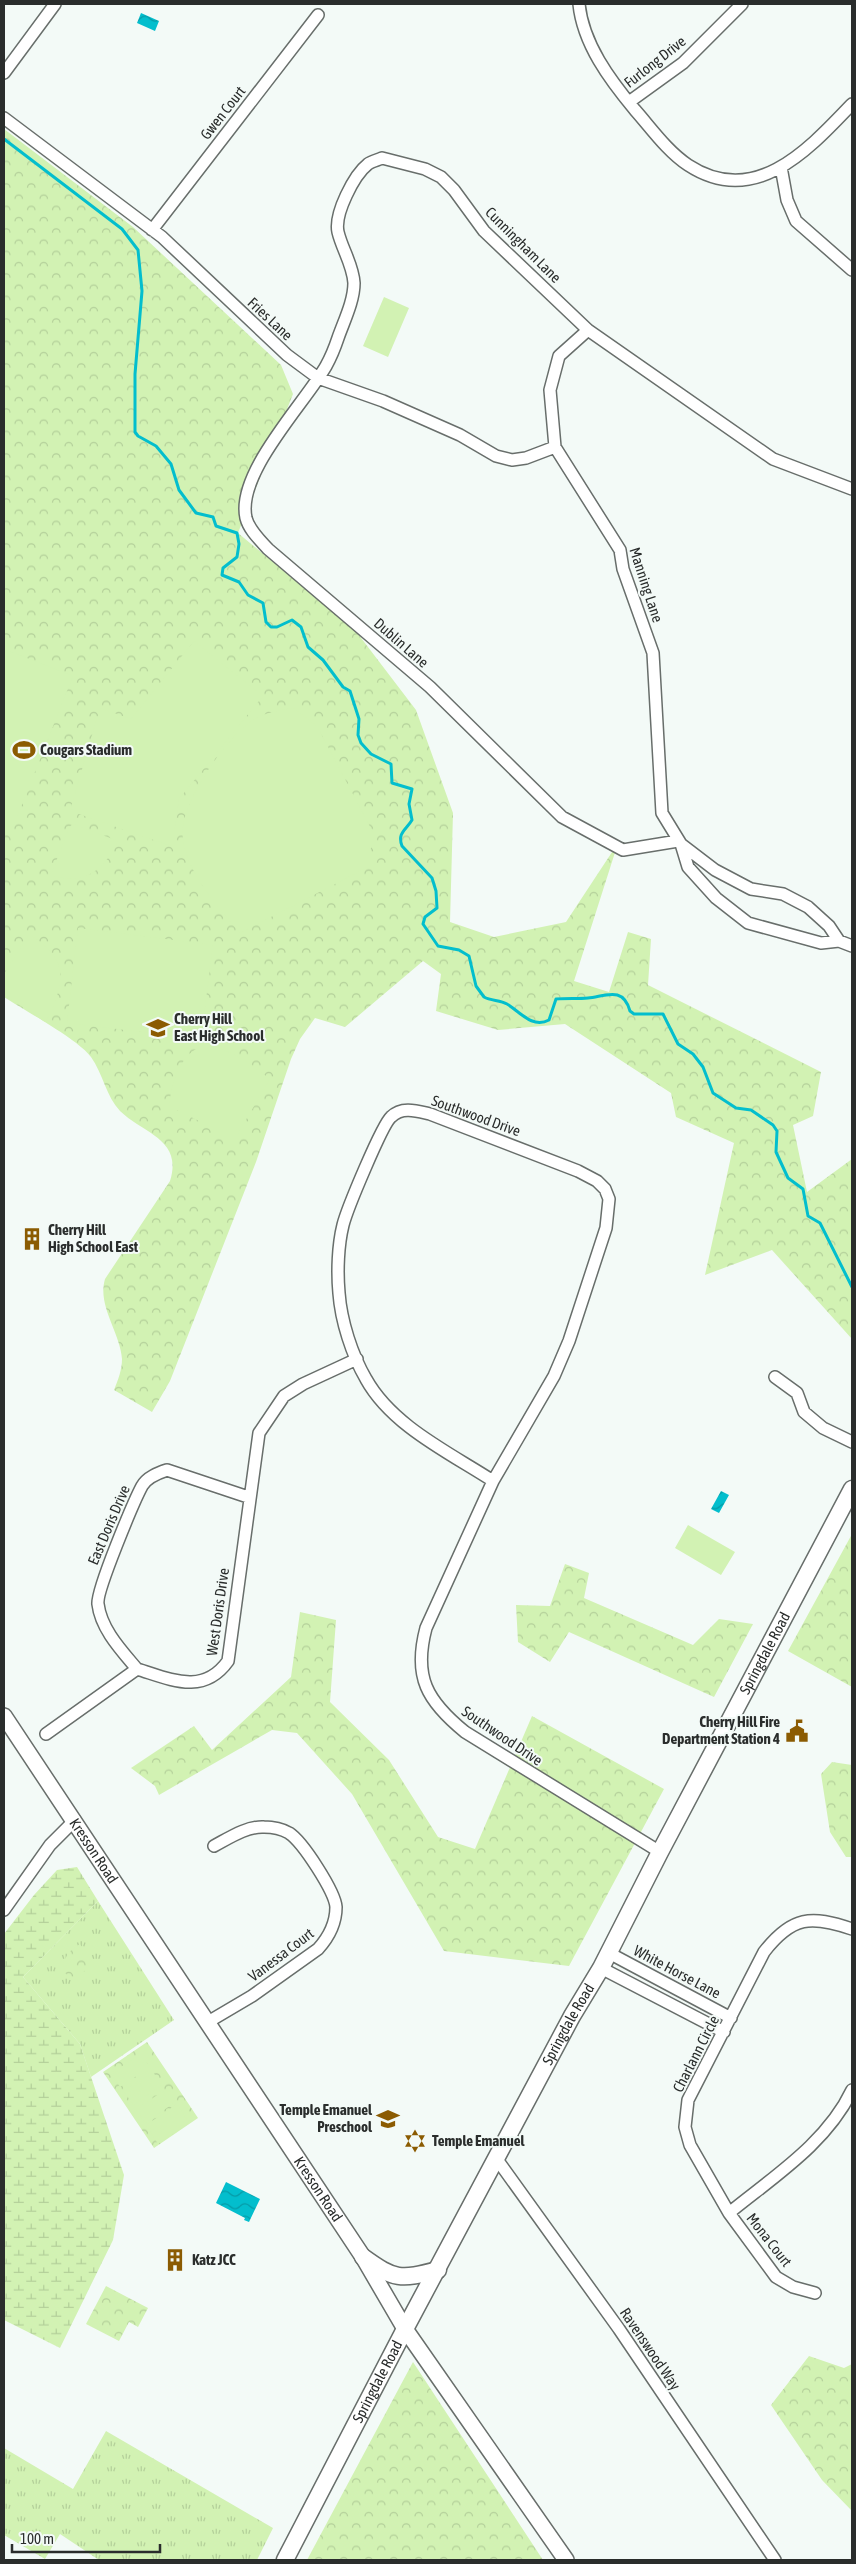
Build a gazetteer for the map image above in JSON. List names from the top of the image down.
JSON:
{
  "streets": {
    "main road": ["Springdale Road"],
    "street": [
      "Furlong Drive",
      "Gwen Court",
      "Cunningham Lane",
      "Fries Lane",
      "Manning Lane",
      "Dublin Lane",
      "Southwood Drive",
      "East Doris Drive",
      "West Doris Drive",
      "Kresson Road",
      "Vanessa Court",
      "White Horse Lane",
      "Charlann Circle",
      "Mona Court",
      "Ravenswood Way"
    ]
  },
  "crossings": [
    ["Gwen Court", "Fries Lane"],
    ["Cunningham Lane", "Fries Lane"],
    ["Cunningham Lane", "Manning Lane"],
    ["Cunningham Lane", "Dublin Lane"],
    ["Fries Lane", "Manning Lane"],
    ["Fries Lane", "Dublin Lane"],
    ["Manning Lane", "Dublin Lane"],
    ["Southwood Drive", "Springdale Road"],
    ["East Doris Drive", "West Doris Drive"],
    ["Springdale Road", "Kresson Road"],
    ["Springdale Road", "White Horse Lane"],
    ["Springdale Road", "Ravenswood Way"],
    ["Kresson Road", "Vanessa Court"],
    ["White Horse Lane", "Charlann Circle"],
    ["Charlann Circle", "Mona Court"]
  ],
  "places": {
    "sports": ["Cougars Stadium"],
    "school or university": ["Cherry Hill East High School", "Temple Emanuel Preschool"],
    "building": ["Cherry Hill High School East", "Katz JCC"],
    "public building": ["Cherry Hill Fire Department Station 4"],
    "synagogue": ["Temple Emanuel"]
  },
  "scale_bar": "100 m"
}
